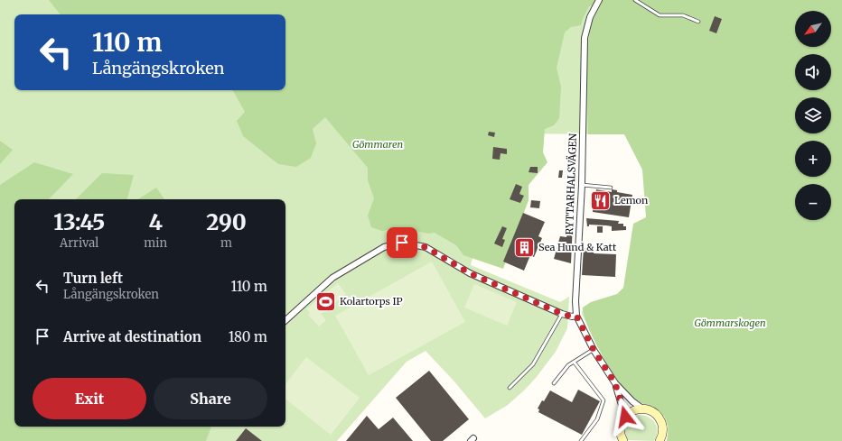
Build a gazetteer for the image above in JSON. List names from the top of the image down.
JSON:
{
  "streets": {
    "street": ["RYTTARHALSVÄGEN"]
  },
  "parks": ["Gömmaren", "Gömmarskogen"],
  "places": {
    "restaurant": ["Lemon"],
    "building": ["Sea Hund & Katt"],
    "sports": ["Kolartorps IP"]
  },
  "north": "bottom left",
  "page": {
    "map_buttons": ["+", "−"],
    "turn": ["110 m", "Långängskroken"],
    "eta": [
      "13:45",
      "Arrival",
      "4",
      "min",
      "290",
      "m"
    ],
    "list": [
      {
        "name": "Turn left",
        "note": "Långängskroken",
        "value": "110 m"
      },
      {
        "name": "Arrive at destination",
        "value": "180 m"
      }
    ],
    "buttons": ["Exit", "Share"]
  }
}
